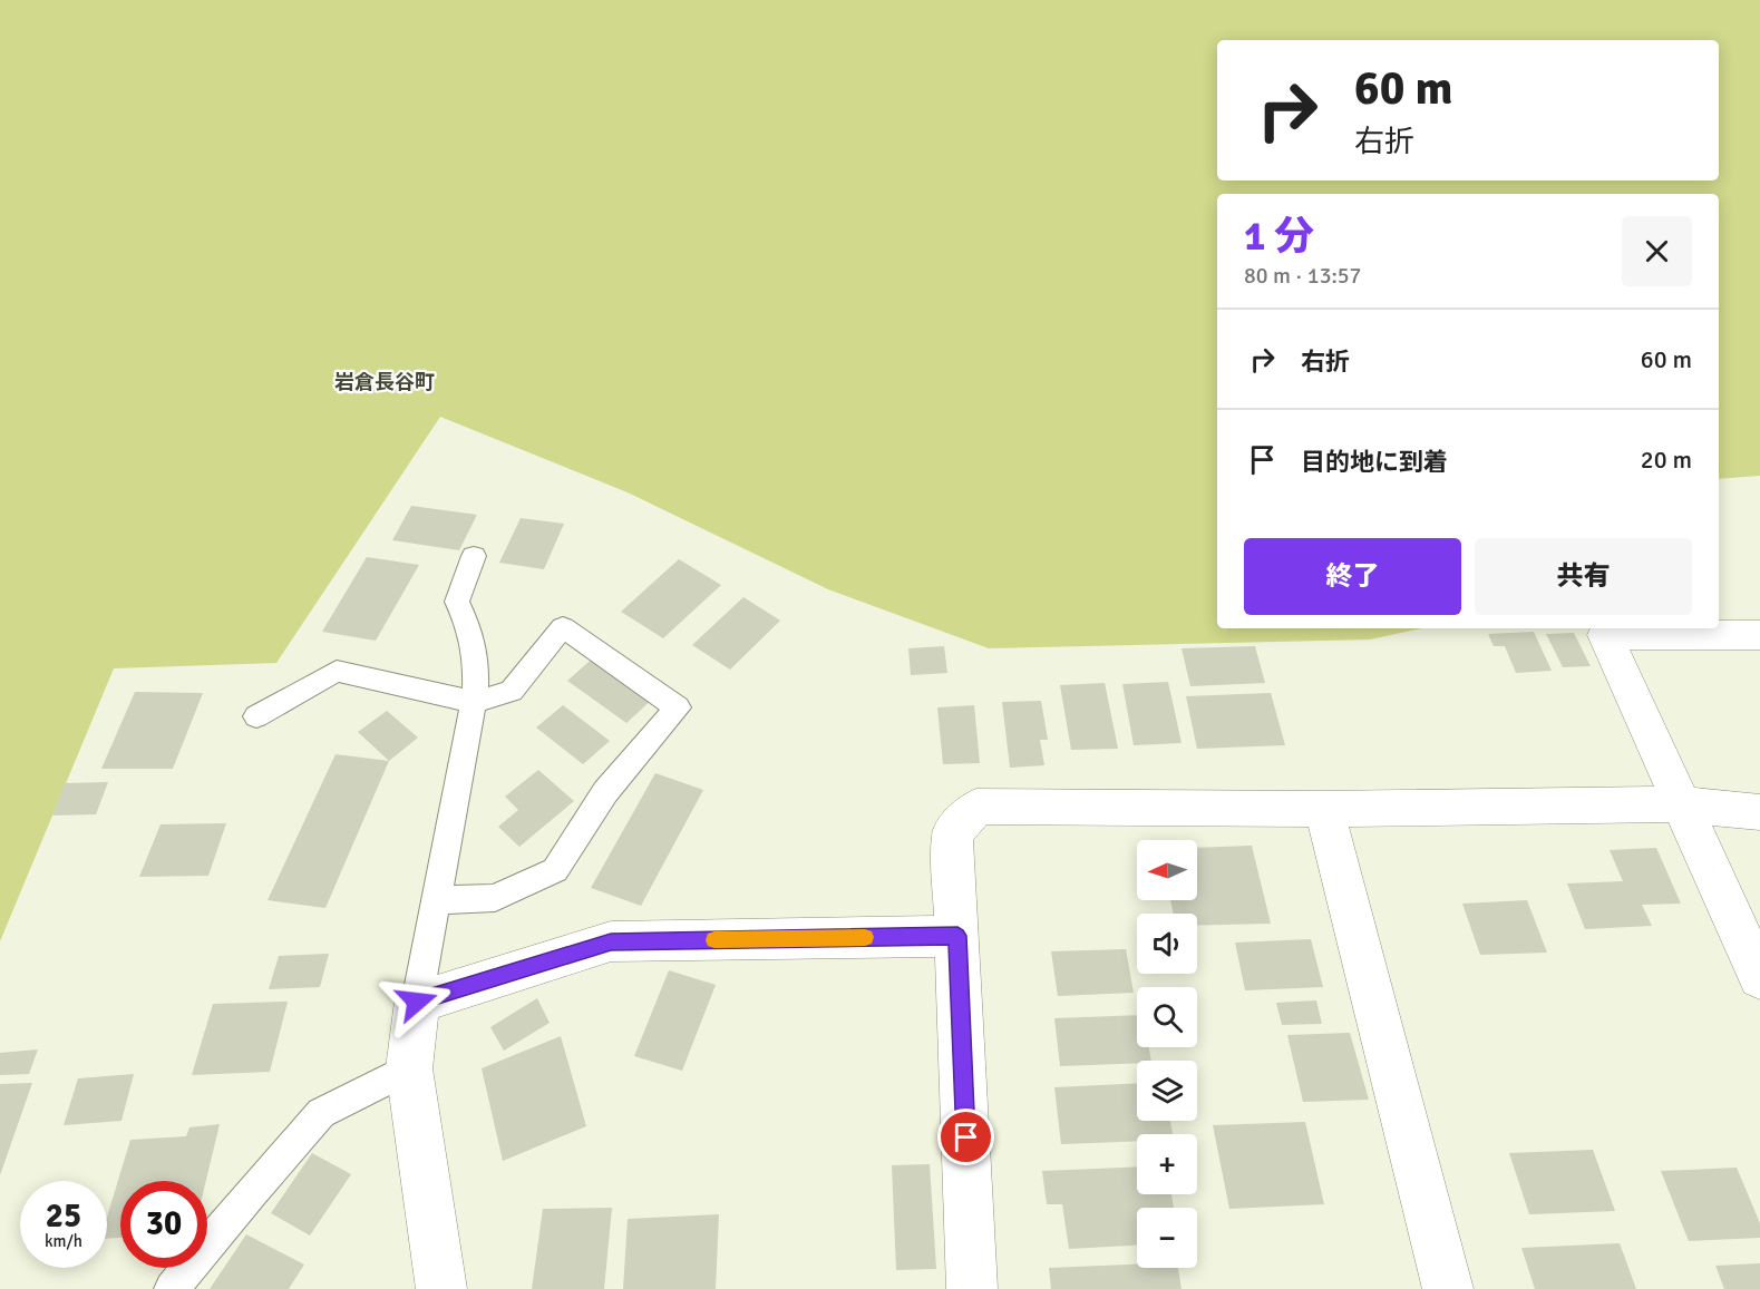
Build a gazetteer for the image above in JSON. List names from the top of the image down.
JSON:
{
  "districts": ["岩倉長谷町"],
  "north": "left",
  "page": {
    "turn": ["60 m", "右折"],
    "heading": ["1 分", "80 m · 13:57"],
    "list": [
      {
        "name": "右折",
        "value": "60 m"
      },
      {
        "name": "目的地に到着",
        "value": "20 m"
      }
    ],
    "buttons": ["終了", "共有"],
    "map_buttons": ["+", "−"],
    "speed": "25 km/h",
    "limit": "30"
  }
}
